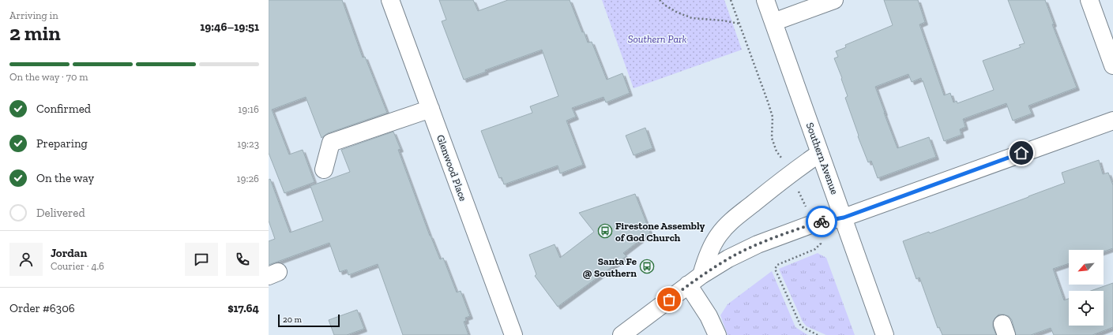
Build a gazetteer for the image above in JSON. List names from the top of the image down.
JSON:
{
  "streets": {
    "street": ["Southern Avenue", "Glenwood Place"]
  },
  "parks": ["Southern Park"],
  "places": {
    "bus stop": ["Firestone Assembly of God Church", "Santa Fe @ Southern"]
  },
  "scale_bar": "20 m",
  "north": "bottom left",
  "page": {
    "heading": ["2 min", "Arriving in", "19:46–19:51"],
    "panel": [
      "Jordan",
      "Courier · 4.6",
      "Order #6306",
      "$17.64"
    ],
    "bar": "On the way · 70 m",
    "list": [
      ["Confirmed", "19:16"],
      ["Preparing", "19:23"],
      ["On the way", "19:26"],
      "Delivered"
    ],
    "scale": "20 m"
  }
}
